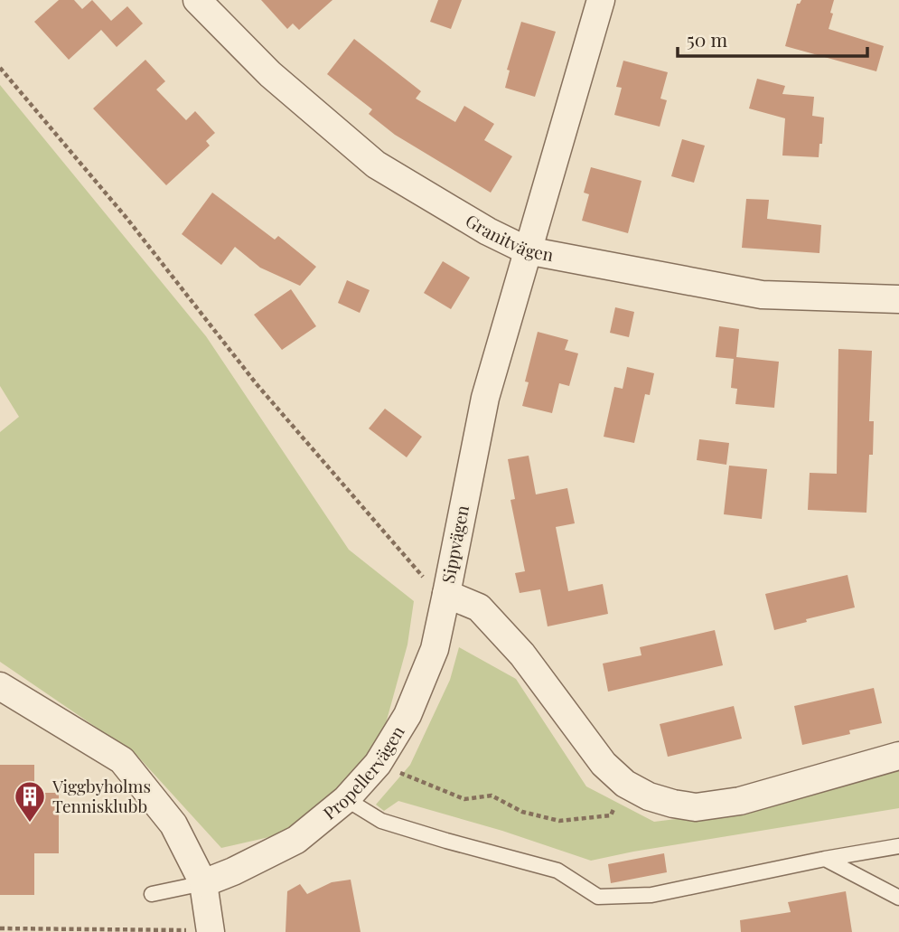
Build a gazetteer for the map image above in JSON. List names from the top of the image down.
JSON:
{
  "streets": {
    "street": ["Granitvägen", "Sippvägen", "Propellervägen"]
  },
  "crossings": [
    ["Granitvägen", "Sippvägen"],
    ["Sippvägen", "Propellervägen"]
  ],
  "places": {
    "building": ["Viggbyholms Tennisklubb"]
  },
  "scale_bar": "50 m"
}
